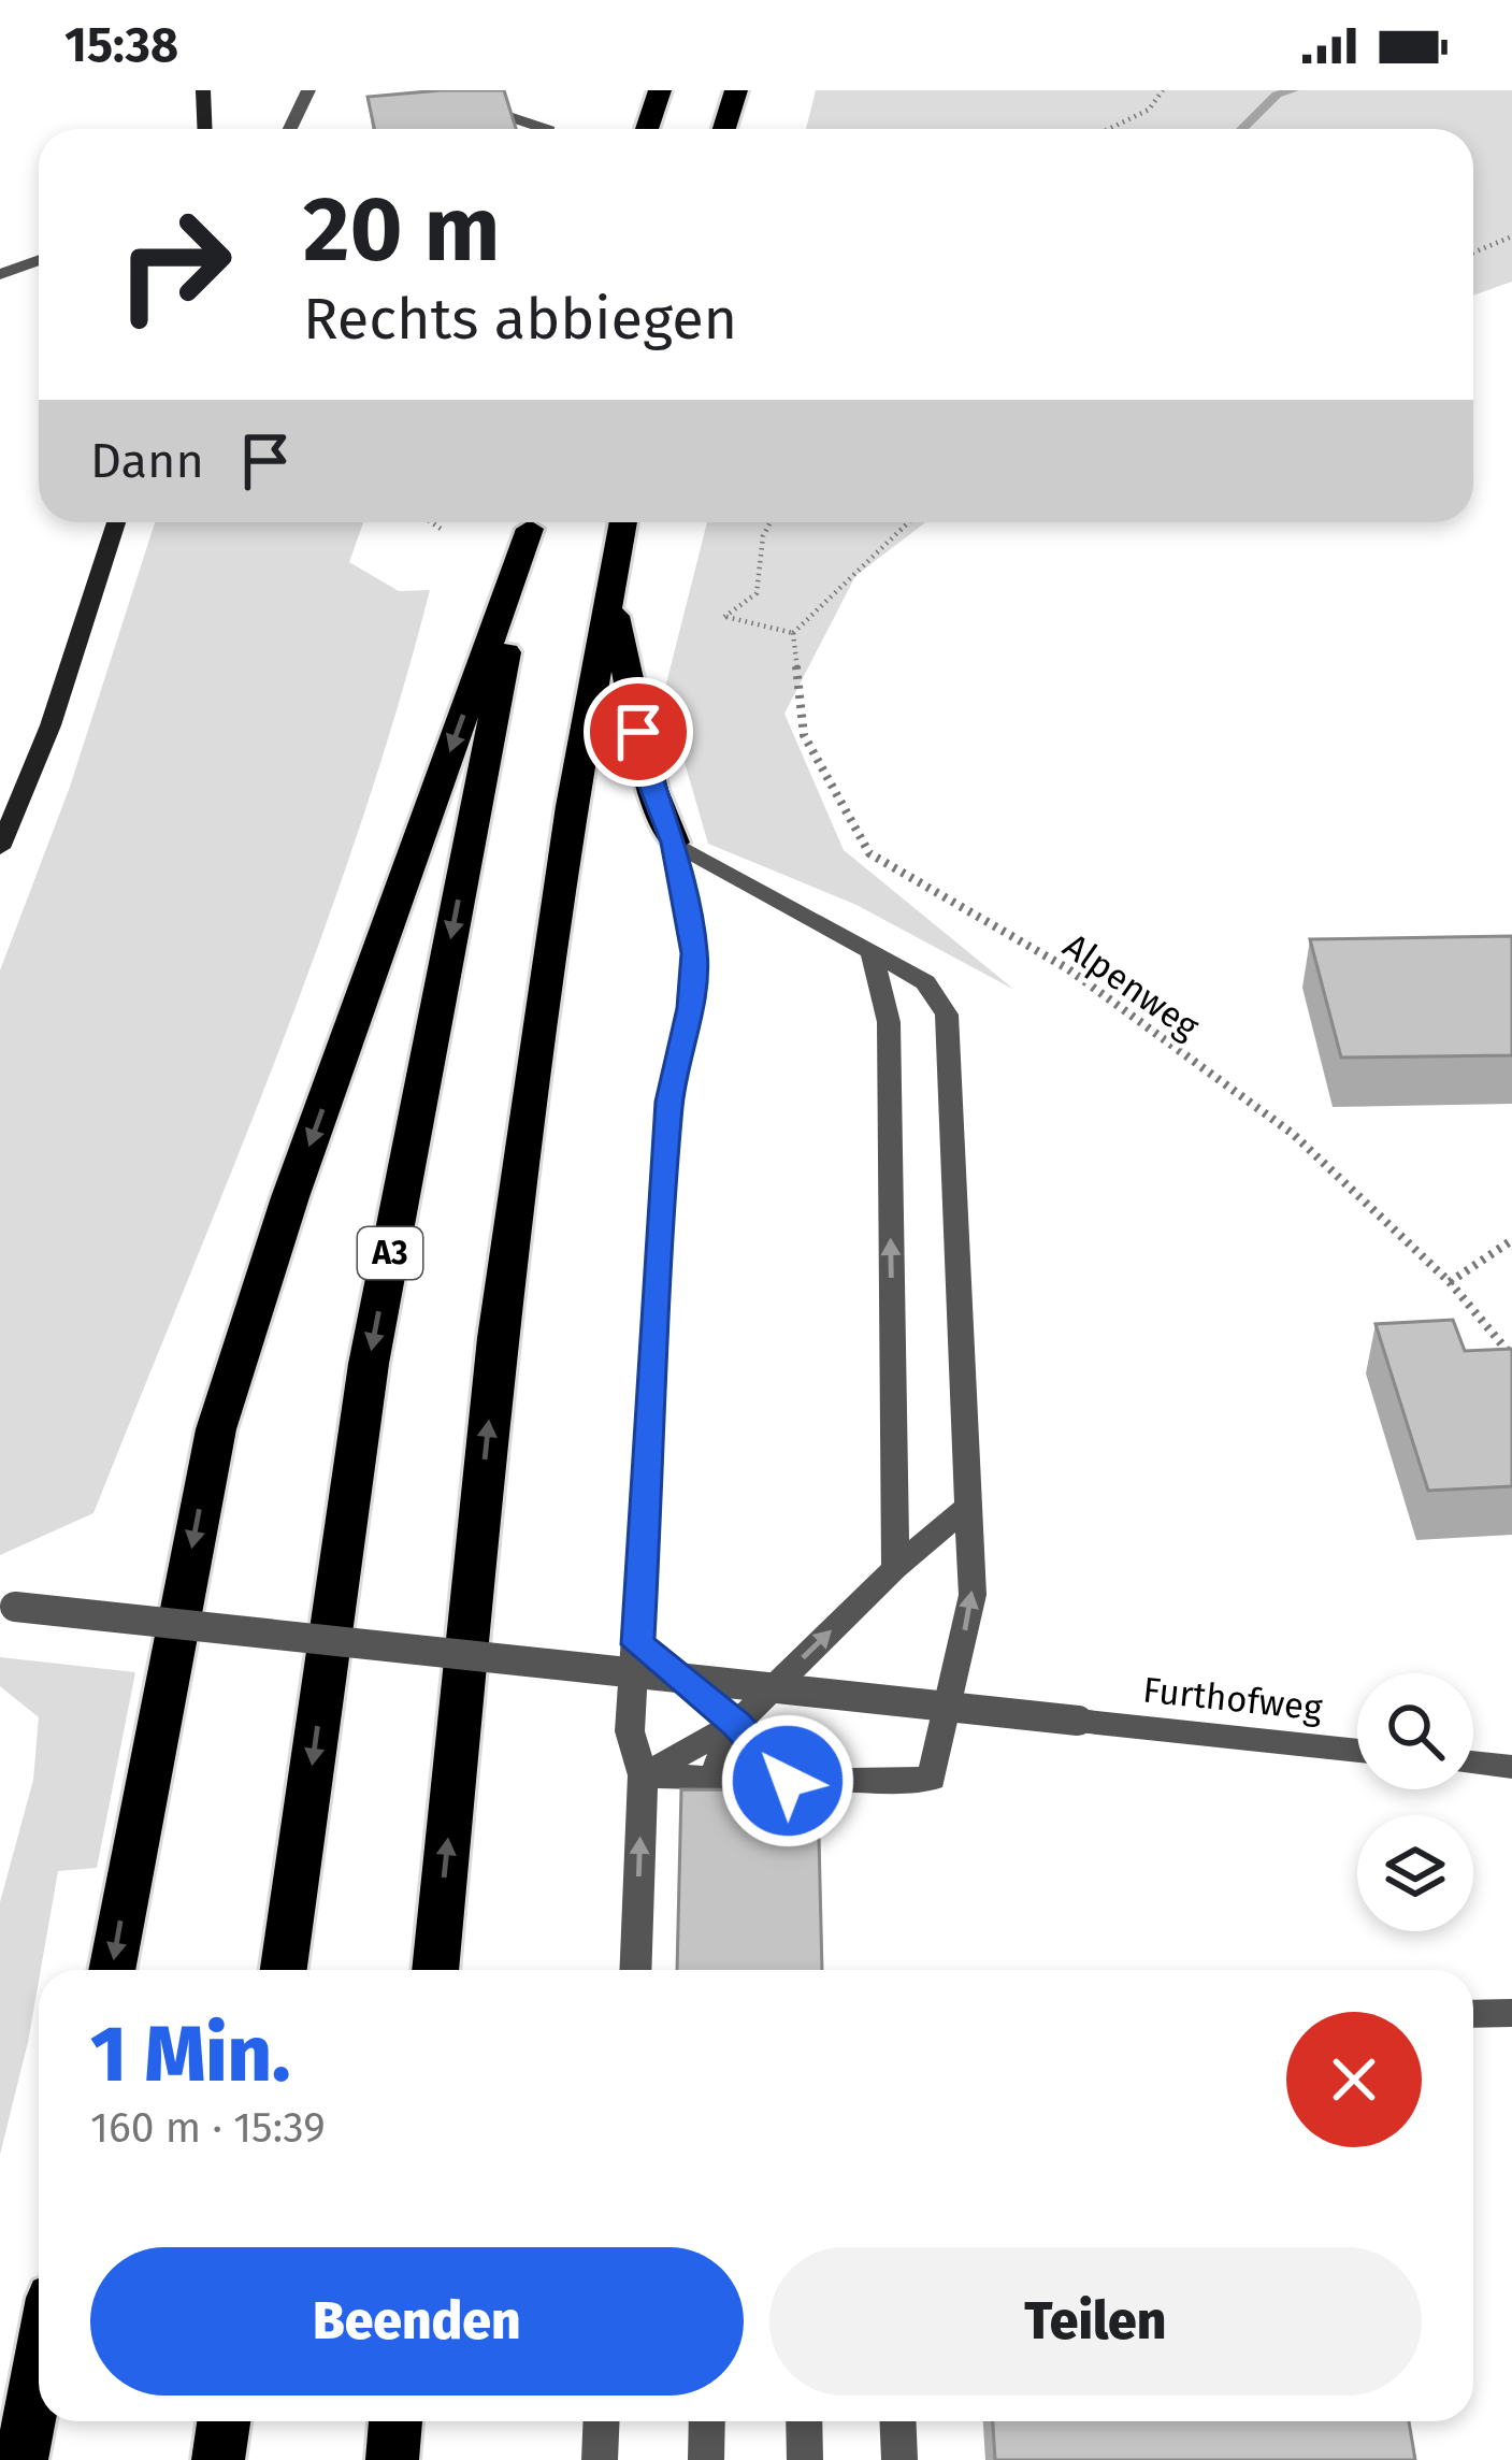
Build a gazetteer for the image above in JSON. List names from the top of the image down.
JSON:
{
  "streets": {
    "highway": ["A3"],
    "street": ["Furthofweg"],
    "path": ["Alpenweg"]
  },
  "page": {
    "status": "15:38",
    "turn": ["20 m", "Rechts abbiegen"],
    "then": "Dann",
    "heading": ["1 Min.", "160 m · 15:39"],
    "buttons": ["Beenden", "Teilen"]
  }
}
